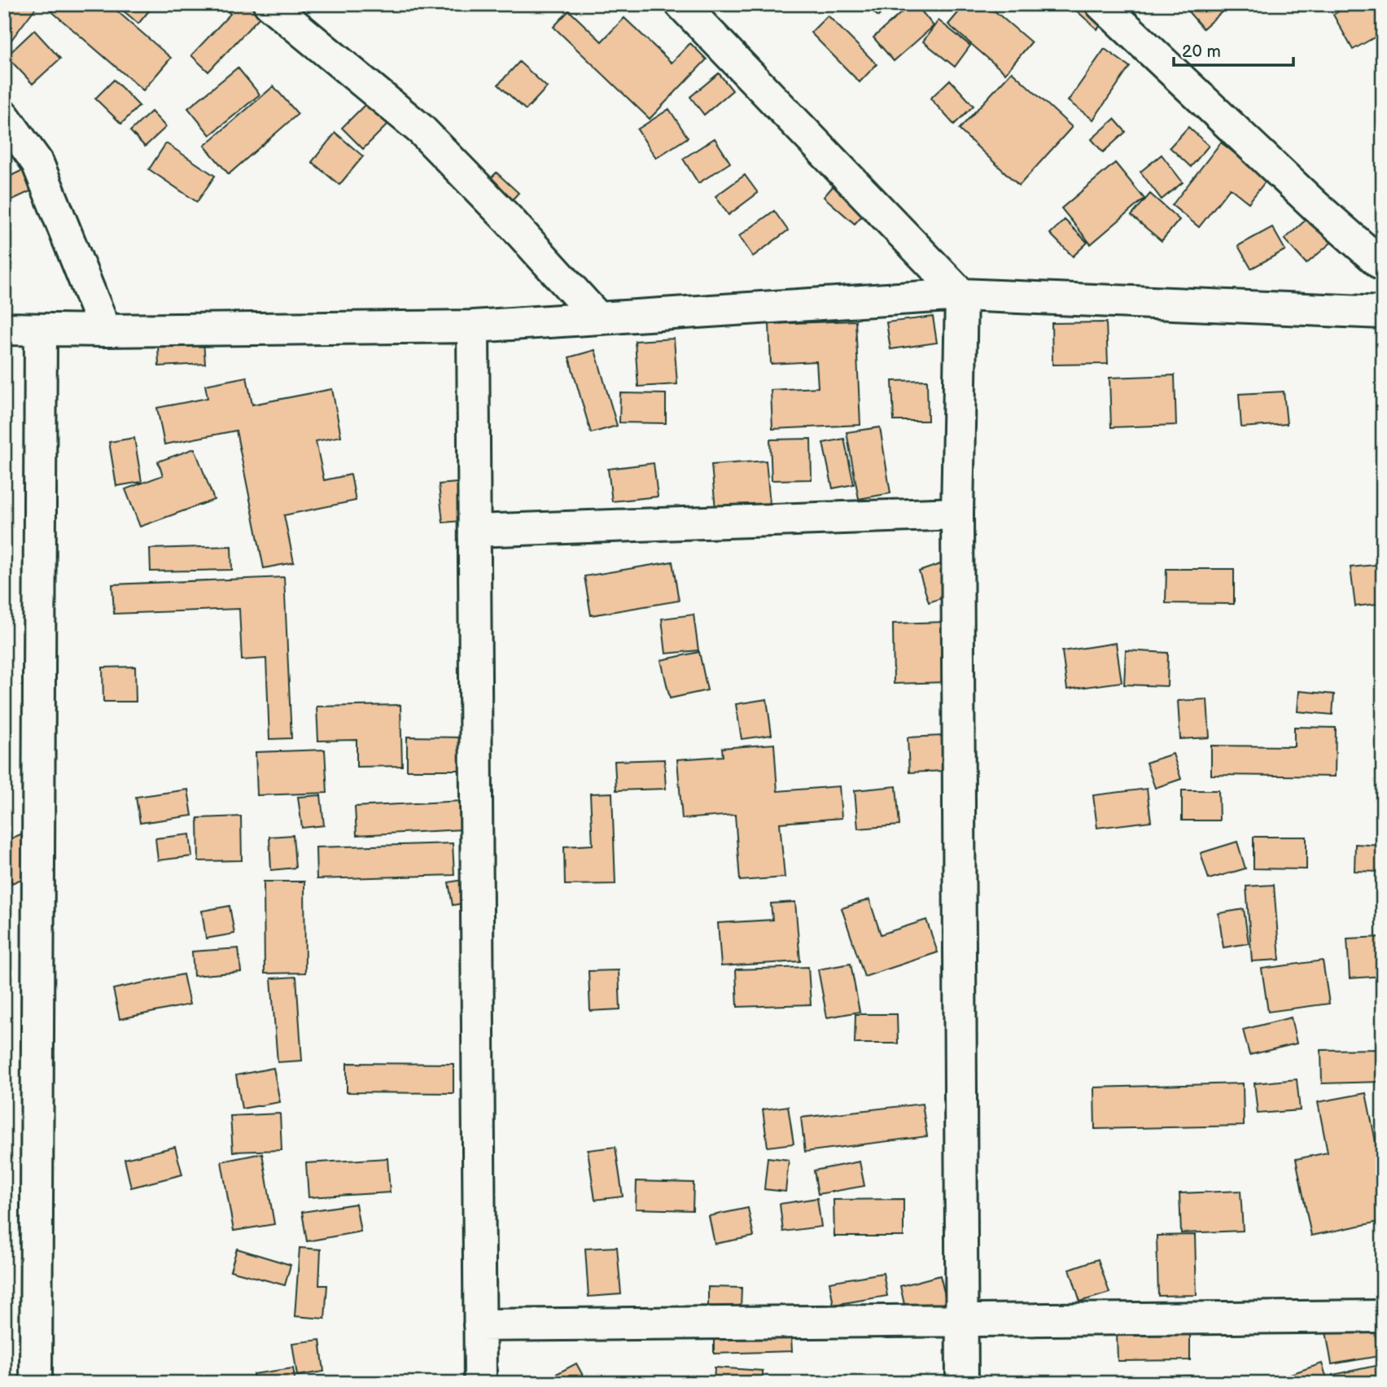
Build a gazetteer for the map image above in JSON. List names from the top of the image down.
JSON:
{
  "scale_bar": "20 m"
}
